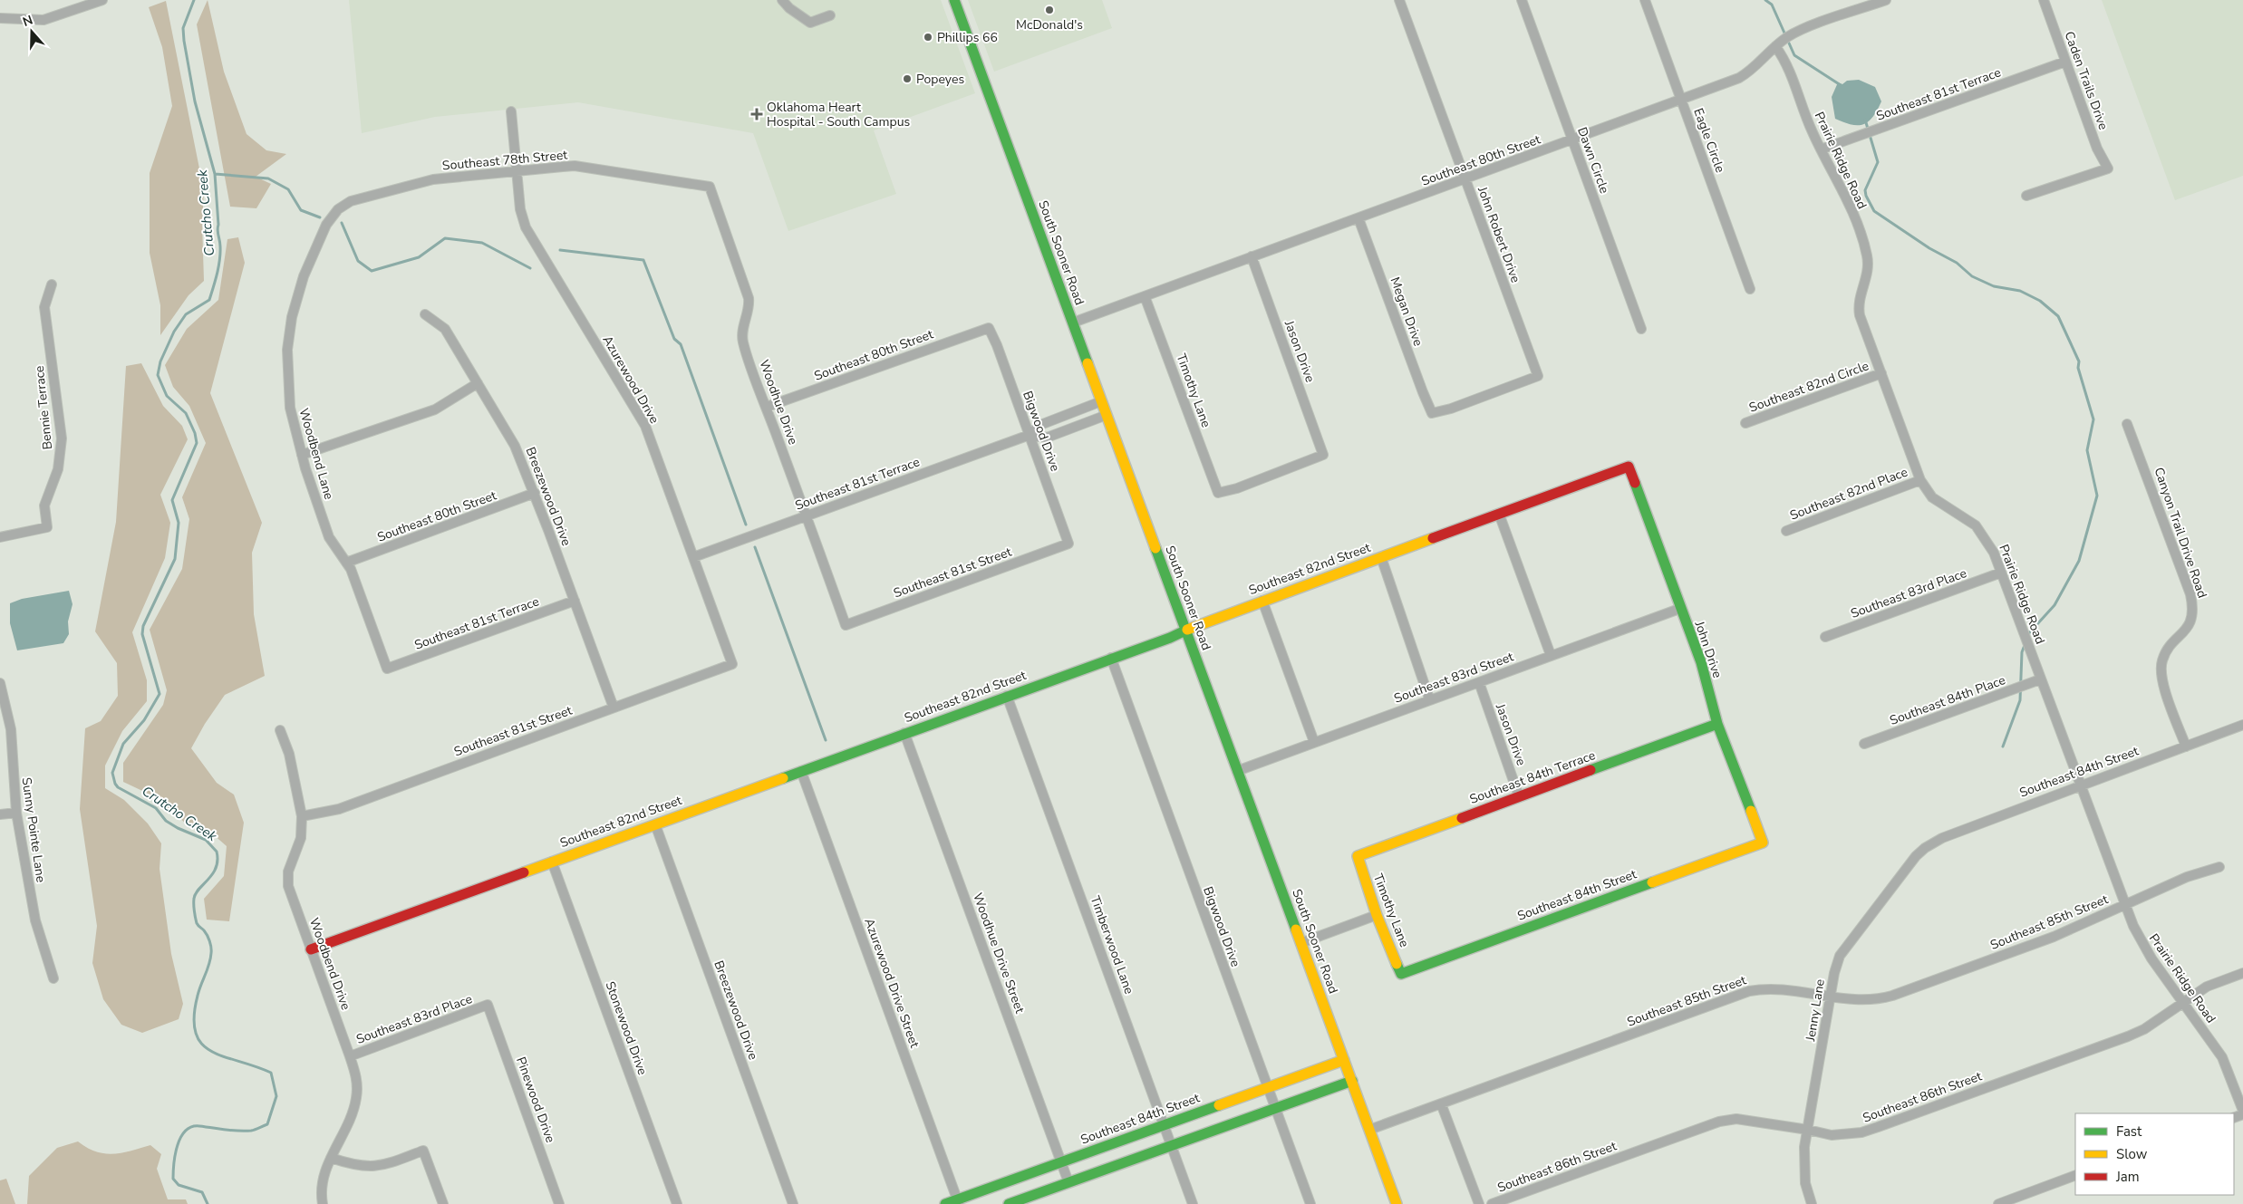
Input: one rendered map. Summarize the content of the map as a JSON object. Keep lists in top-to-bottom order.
{
  "streets": {
    "street": [
      "Caden Trails Drive",
      "Southeast 81st Terrace",
      "Eagle Circle",
      "Southeast 78th Street",
      "Southeast 80th Street",
      "Dawn Circle",
      "Prairie Ridge Road",
      "John Robert Drive",
      "South Sooner Road",
      "Megan Drive",
      "Jason Drive",
      "Azurewood Drive",
      "Southeast 82nd Circle",
      "Timothy Lane",
      "Woodhue Drive",
      "Bennie Terrace",
      "Bigwood Drive",
      "Woodbend Lane",
      "Southeast 82nd Place",
      "Breezewood Drive",
      "Canyon Trail Drive Road",
      "Southeast 82nd Street",
      "Southeast 81st Street",
      "Southeast 83rd Place",
      "John Drive",
      "Southeast 83rd Street",
      "Southeast 84th Place",
      "Southeast 84th Street",
      "Southeast 84th Terrace",
      "Sunny Pointe Lane",
      "Southeast 85th Street",
      "Timberwood Lane",
      "Woodhue Drive Street",
      "Woodbend Drive",
      "Azurewood Drive Street",
      "Jenny Lane",
      "Stonewood Drive",
      "Southeast 86th Street",
      "Pinewood Drive"
    ]
  },
  "crossings": [
    ["Caden Trails Drive", "Southeast 81st Terrace"],
    ["Southeast 81st Terrace", "Prairie Ridge Road"],
    ["Southeast 81st Terrace", "South Sooner Road"],
    ["Southeast 81st Terrace", "Azurewood Drive"],
    ["Southeast 81st Terrace", "Woodhue Drive"],
    ["Southeast 81st Terrace", "Bigwood Drive"],
    ["Southeast 81st Terrace", "Woodbend Lane"],
    ["Southeast 81st Terrace", "Breezewood Drive"],
    ["Eagle Circle", "Southeast 80th Street"],
    ["Southeast 78th Street", "Azurewood Drive"],
    ["Southeast 78th Street", "Woodhue Drive"],
    ["Southeast 78th Street", "Woodbend Lane"],
    ["Southeast 80th Street", "Dawn Circle"],
    ["Southeast 80th Street", "Prairie Ridge Road"],
    ["Southeast 80th Street", "John Robert Drive"],
    ["Southeast 80th Street", "South Sooner Road"],
    ["Southeast 80th Street", "Megan Drive"],
    ["Southeast 80th Street", "Jason Drive"],
    ["Southeast 80th Street", "Timothy Lane"],
    ["Southeast 80th Street", "Woodhue Drive"],
    ["Southeast 80th Street", "Bigwood Drive"],
    ["Southeast 80th Street", "Woodbend Lane"],
    ["Southeast 80th Street", "Breezewood Drive"],
    ["Prairie Ridge Road", "Southeast 82nd Circle"],
    ["Prairie Ridge Road", "Southeast 82nd Place"],
    ["Prairie Ridge Road", "Southeast 83rd Place"],
    ["Prairie Ridge Road", "Southeast 84th Place"],
    ["Prairie Ridge Road", "Southeast 84th Street"],
    ["Prairie Ridge Road", "Southeast 85th Street"],
    ["Prairie Ridge Road", "Southeast 86th Street"],
    ["John Robert Drive", "Megan Drive"],
    ["South Sooner Road", "Southeast 82nd Street"],
    ["South Sooner Road", "Southeast 83rd Street"],
    ["South Sooner Road", "Southeast 84th Street"],
    ["South Sooner Road", "Southeast 85th Street"],
    ["Jason Drive", "Timothy Lane"],
    ["Jason Drive", "Southeast 83rd Street"],
    ["Jason Drive", "Southeast 84th Terrace"],
    ["Azurewood Drive", "Southeast 81st Street"],
    ["Timothy Lane", "Southeast 84th Street"],
    ["Timothy Lane", "Southeast 84th Terrace"],
    ["Woodhue Drive", "Southeast 81st Street"],
    ["Bigwood Drive", "Southeast 82nd Street"],
    ["Bigwood Drive", "Southeast 81st Street"],
    ["Bigwood Drive", "Southeast 84th Street"],
    ["Breezewood Drive", "Southeast 82nd Street"],
    ["Breezewood Drive", "Southeast 81st Street"],
    ["Canyon Trail Drive Road", "Southeast 84th Street"],
    ["Southeast 82nd Street", "John Drive"],
    ["Southeast 82nd Street", "Timberwood Lane"],
    ["Southeast 82nd Street", "Woodhue Drive Street"],
    ["Southeast 82nd Street", "Woodbend Drive"],
    ["Southeast 82nd Street", "Azurewood Drive Street"],
    ["Southeast 82nd Street", "Stonewood Drive"],
    ["Southeast 81st Street", "Woodbend Drive"],
    ["Southeast 83rd Place", "Woodbend Drive"],
    ["Southeast 83rd Place", "Pinewood Drive"],
    ["John Drive", "Southeast 83rd Street"],
    ["John Drive", "Southeast 84th Street"],
    ["John Drive", "Southeast 84th Terrace"],
    ["Southeast 84th Street", "Timberwood Lane"],
    ["Southeast 84th Street", "Woodhue Drive Street"],
    ["Southeast 84th Street", "Azurewood Drive Street"],
    ["Southeast 84th Street", "Jenny Lane"],
    ["Southeast 85th Street", "Jenny Lane"],
    ["Jenny Lane", "Southeast 86th Street"]
  ],
  "water": ["Crutcho Creek"],
  "places": {
    "other": ["McDonald's", "Phillips 66", "Popeyes"],
    "health": ["Oklahoma Heart Hospital - South Campus"]
  },
  "legend": ["Fast", "Slow", "Jam"],
  "north": "top"
}
